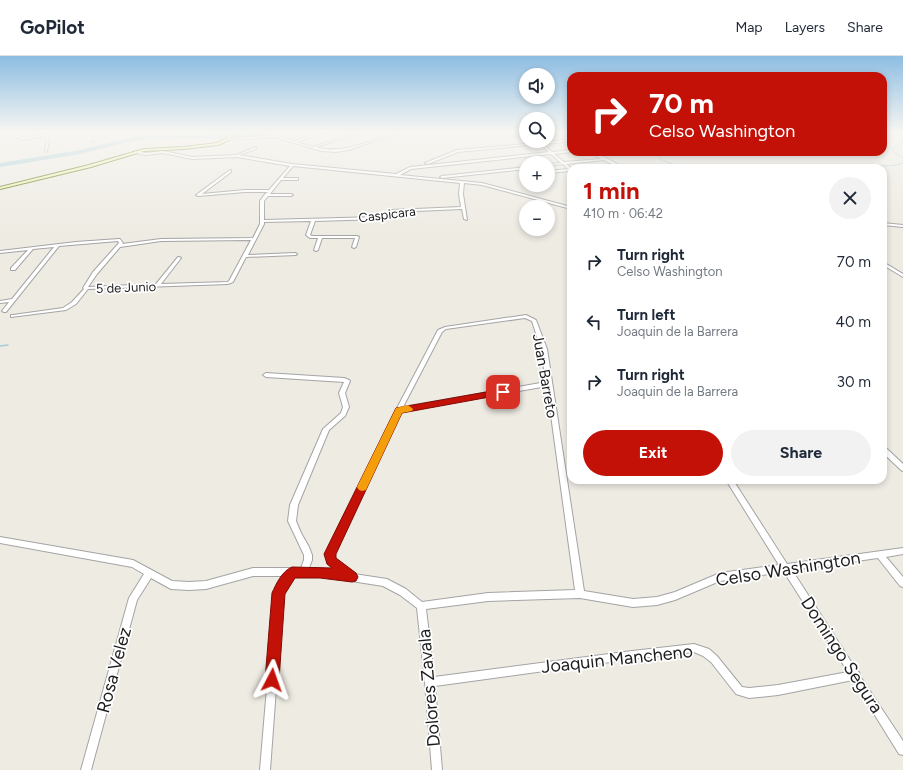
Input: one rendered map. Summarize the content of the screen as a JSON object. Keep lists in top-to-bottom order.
{
  "streets": {
    "street": [
      "Caspicara",
      "5 de Junio",
      "Juan Barreto",
      "Celso Washington",
      "Domingo Segura",
      "Joaquin Mancheno",
      "Rosa Velez",
      "Dolores Zavala"
    ]
  },
  "crossings": [
    ["Juan Barreto", "Celso Washington"],
    ["Celso Washington", "Domingo Segura"],
    ["Celso Washington", "Dolores Zavala"],
    ["Domingo Segura", "Joaquin Mancheno"],
    ["Joaquin Mancheno", "Dolores Zavala"]
  ],
  "page": {
    "header": "GoPilot",
    "nav": ["Map", "Layers", "Share"],
    "map_buttons": ["+", "−"],
    "turn": ["70 m", "Celso Washington"],
    "heading": ["1 min", "410 m · 06:42"],
    "list": [
      {
        "name": "Turn right",
        "note": "Celso Washington",
        "value": "70 m"
      },
      {
        "name": "Turn left",
        "note": "Joaquin de la Barrera",
        "value": "40 m"
      },
      {
        "name": "Turn right",
        "note": "Joaquin de la Barrera",
        "value": "30 m"
      }
    ],
    "buttons": ["Exit", "Share"]
  }
}
